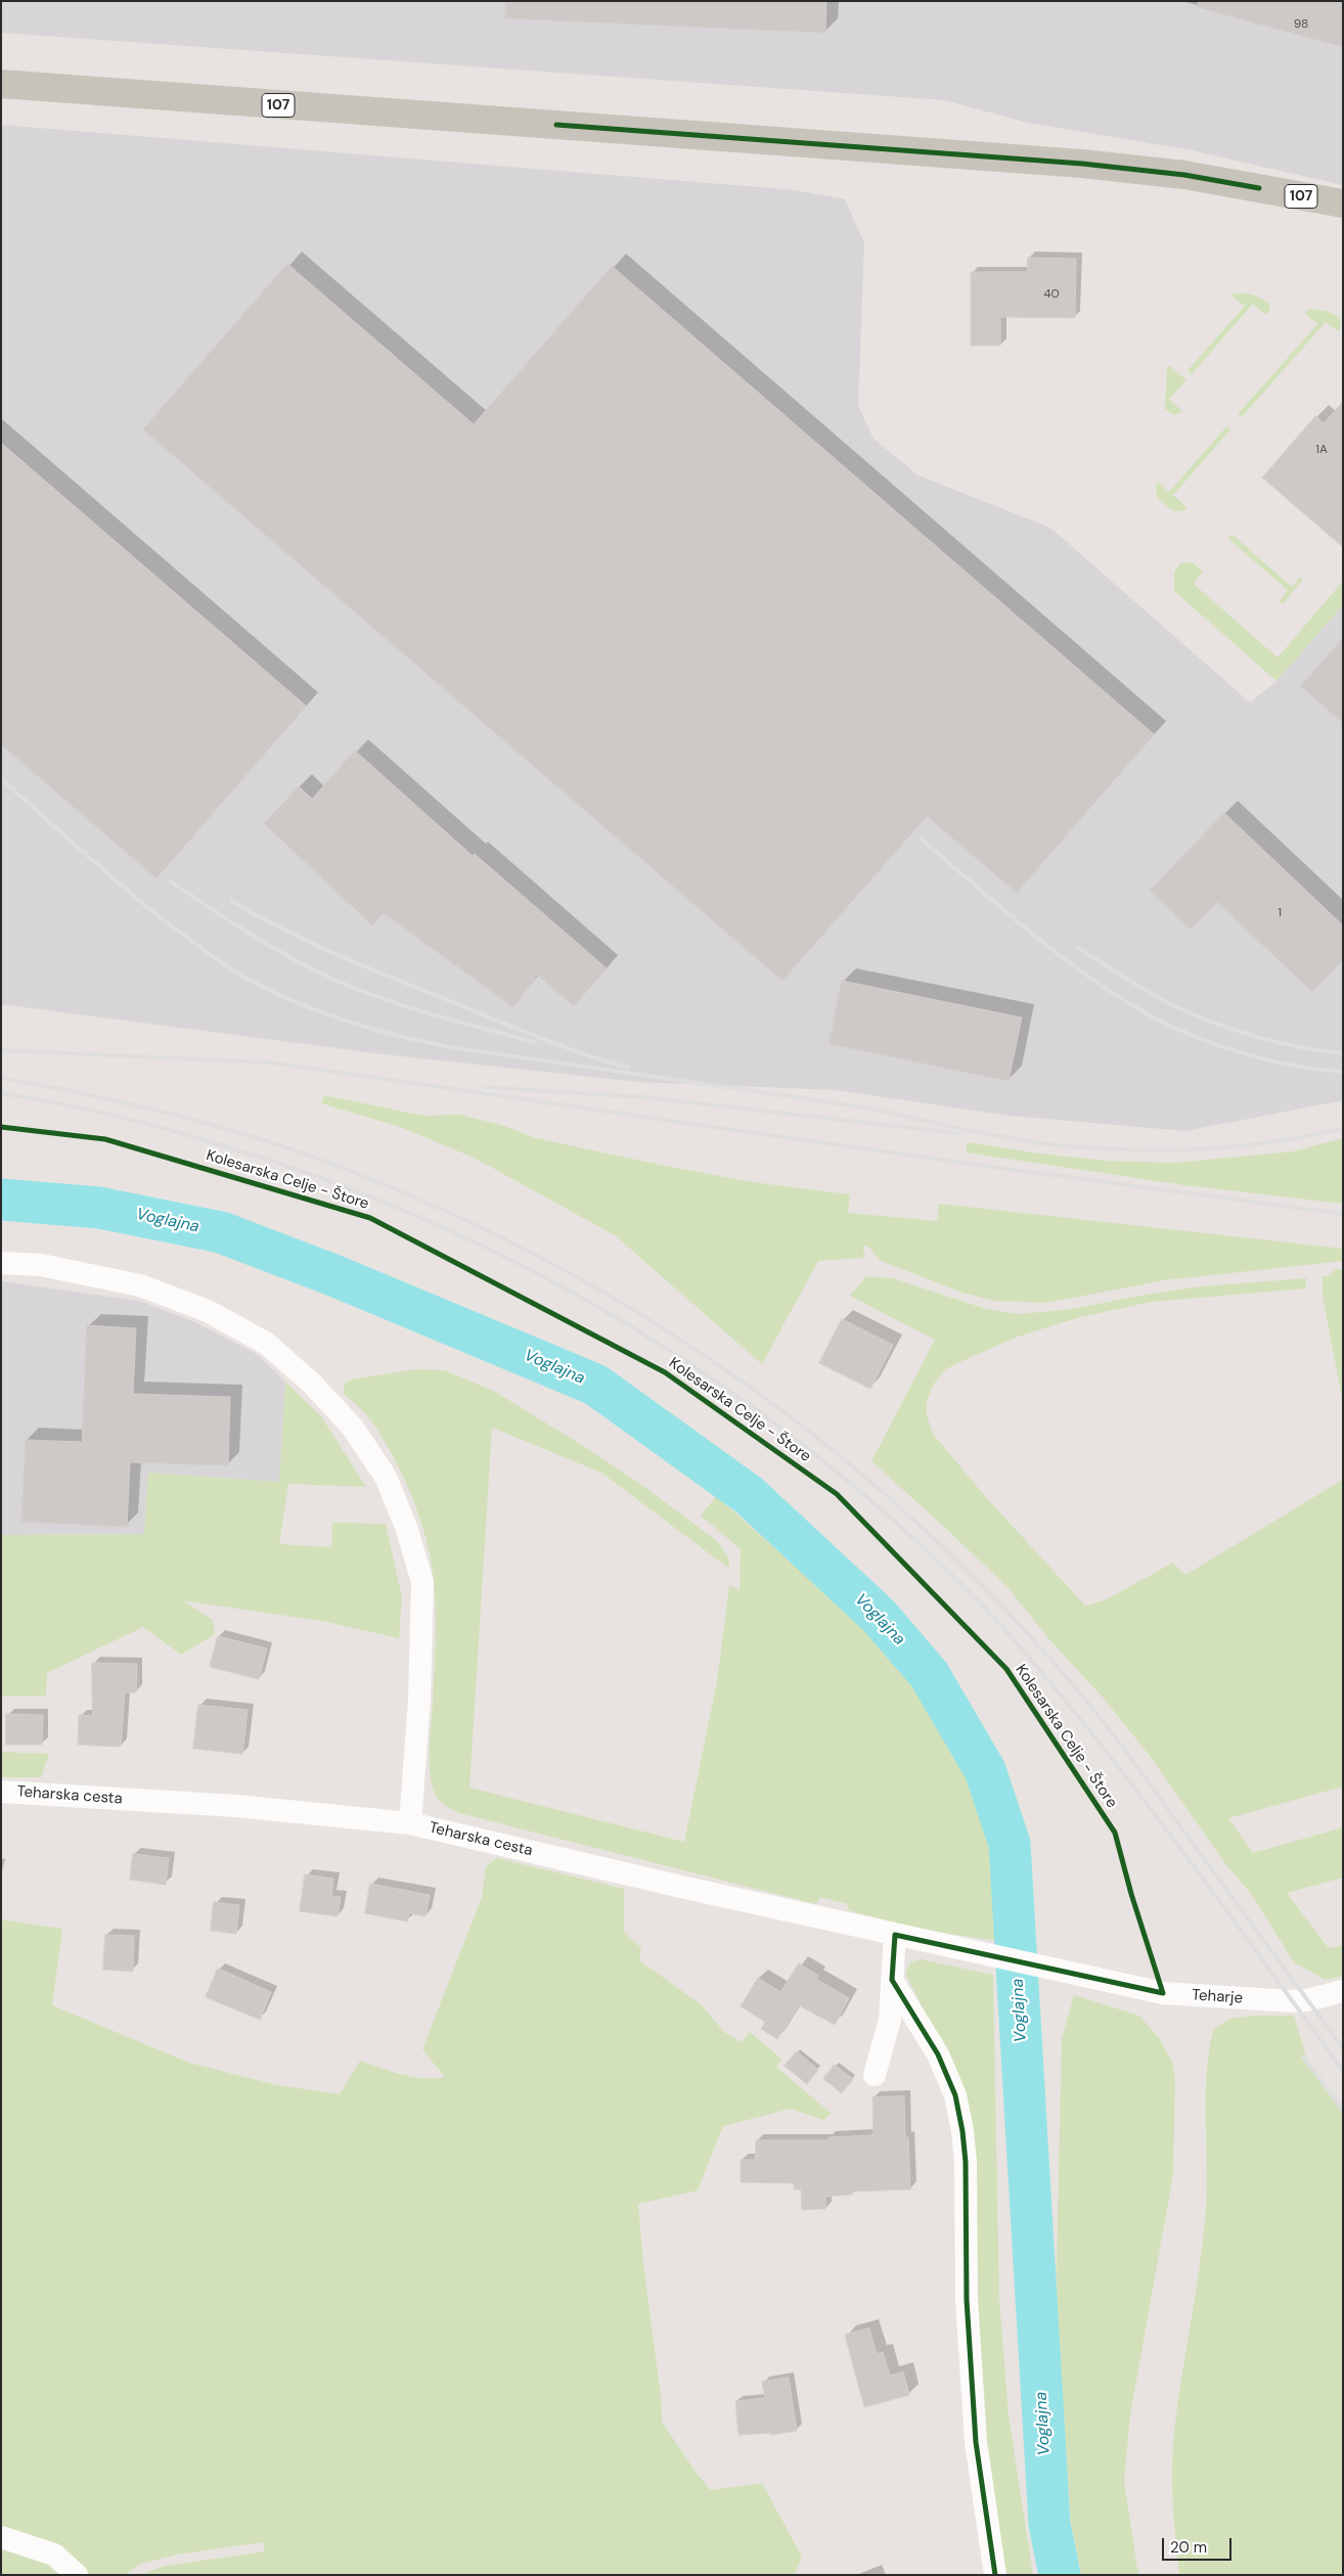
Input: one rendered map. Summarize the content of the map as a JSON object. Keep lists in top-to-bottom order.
{
  "streets": {
    "main road": ["107"],
    "street": ["Teharska cesta", "Teharje"],
    "cycle path": ["Kolesarska Celje - Štore"]
  },
  "crossings": [
    ["Teharska cesta", "Teharje"]
  ],
  "water": ["Voglajna"],
  "house_numbers": [
    "98",
    "40",
    "1A",
    "1"
  ],
  "scale_bar": "20 m"
}
